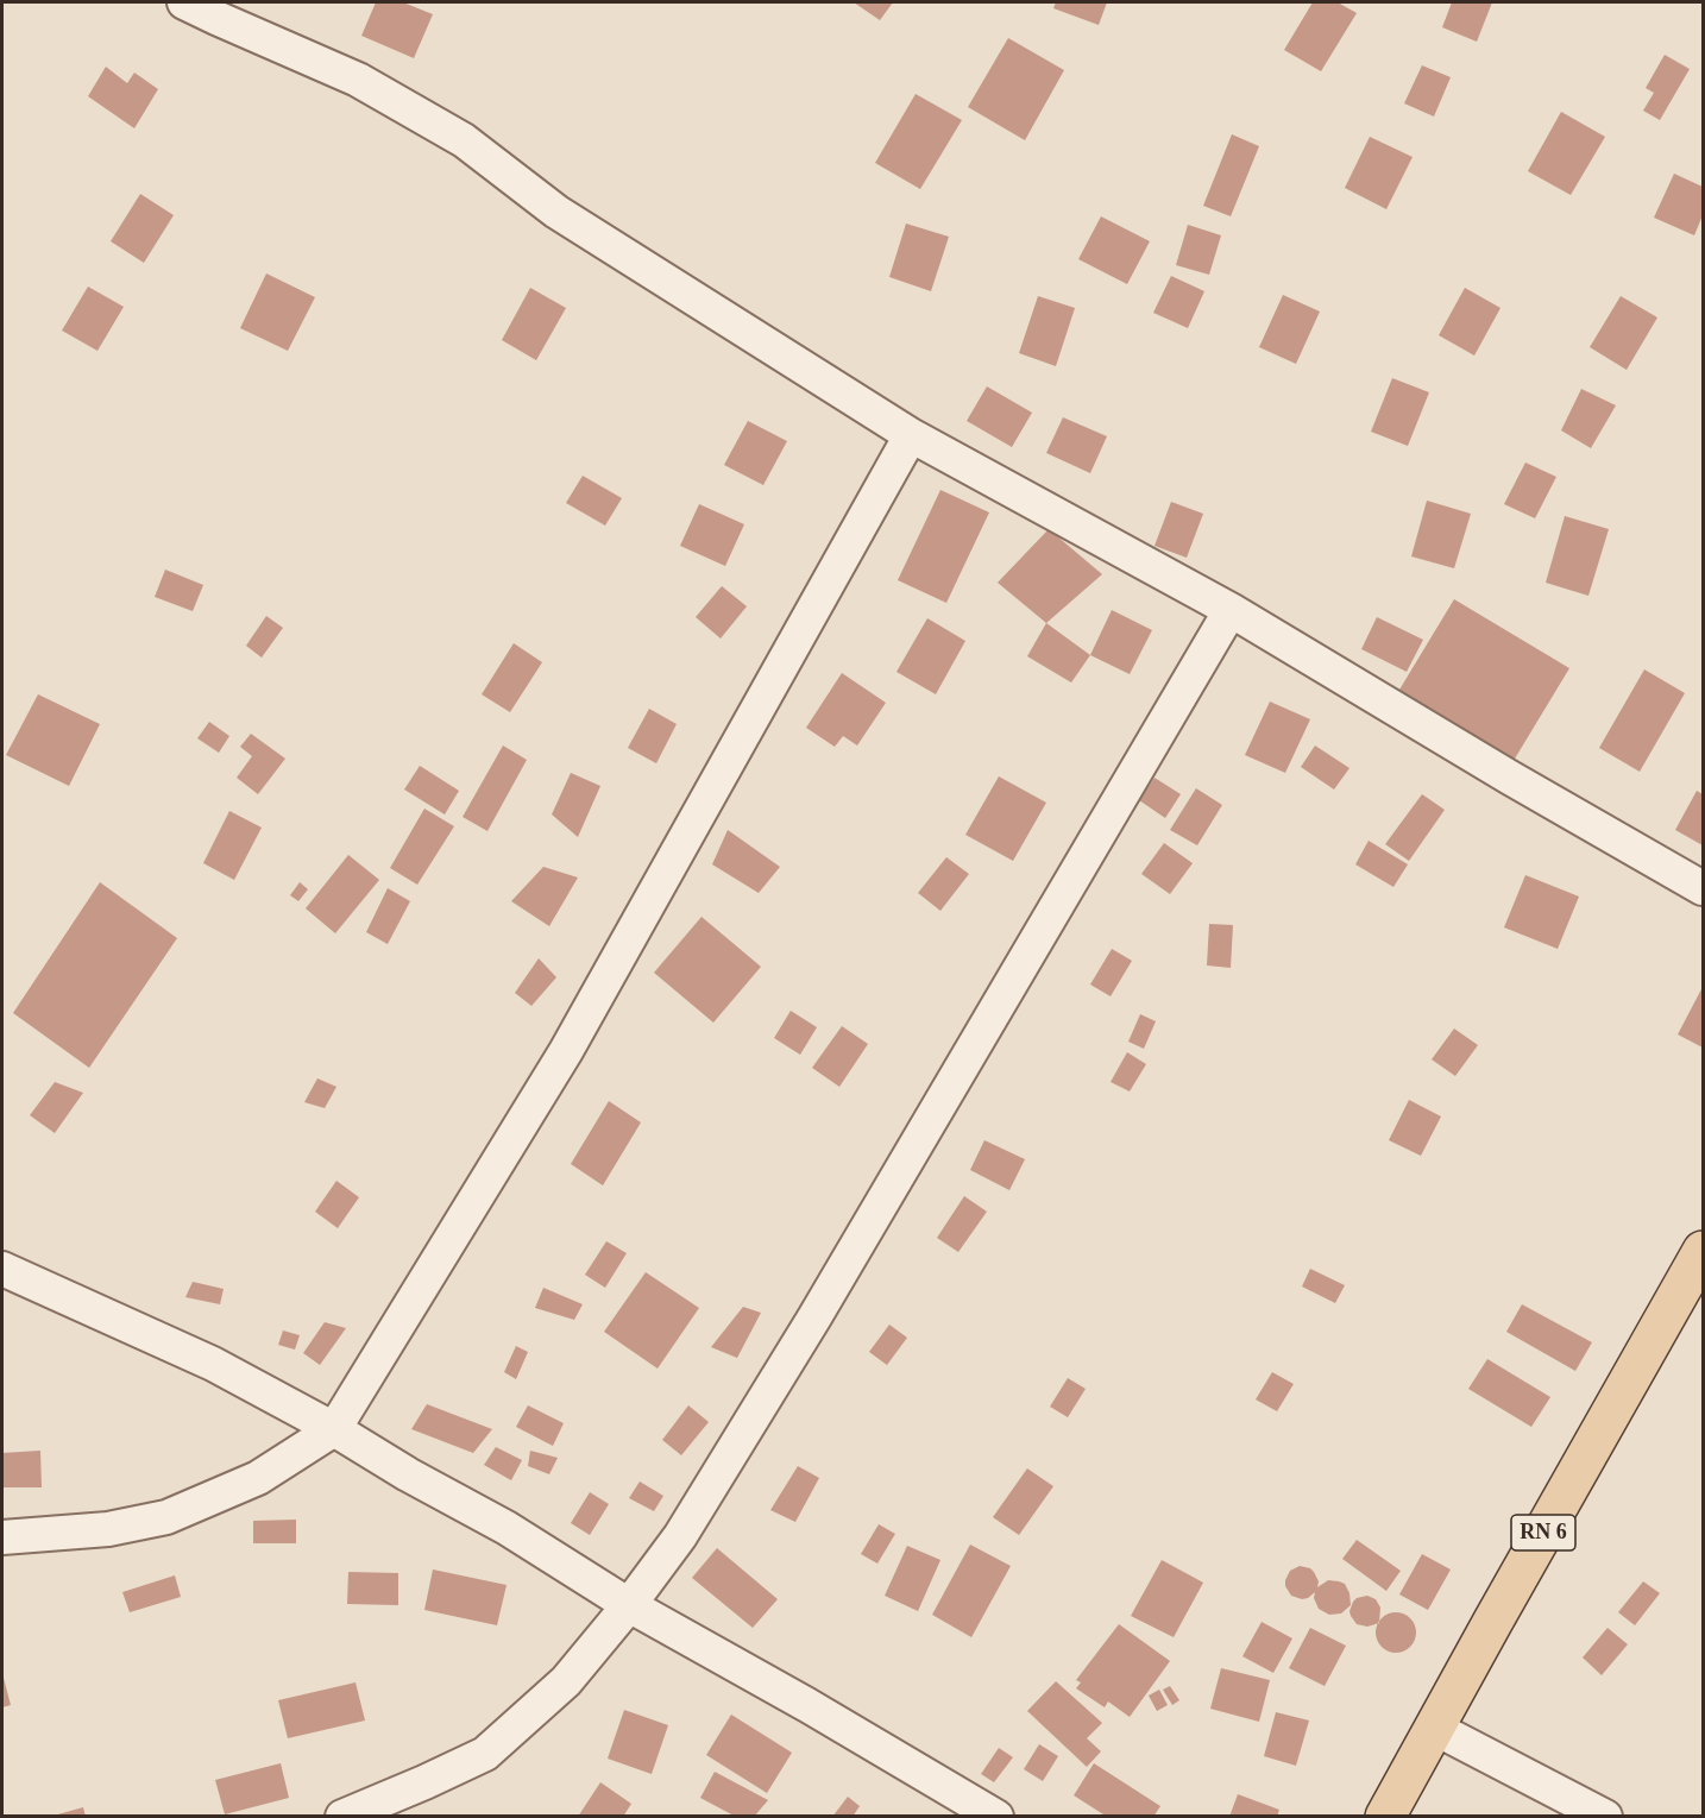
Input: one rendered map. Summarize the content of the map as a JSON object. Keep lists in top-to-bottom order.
{
  "streets": {
    "main road": ["RN 6"]
  }
}
